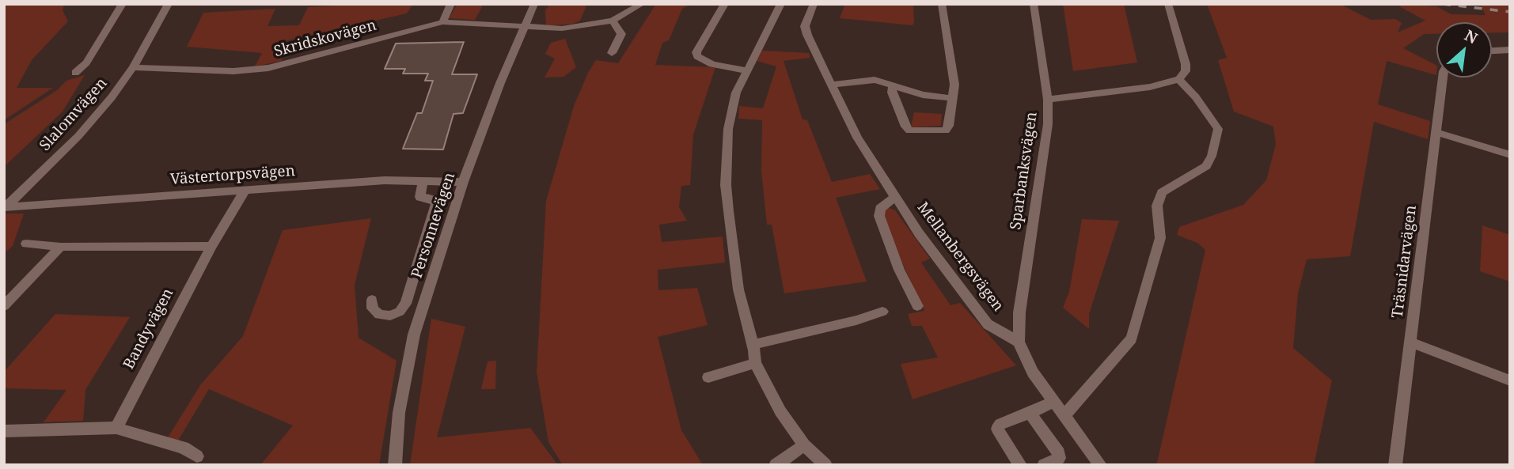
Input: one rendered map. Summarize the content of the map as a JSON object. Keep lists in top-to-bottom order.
{
  "streets": {
    "street": [
      "Skridskovägen",
      "Slalomvägen",
      "Sparbanksvägen",
      "Västertorpsvägen",
      "Personnevägen",
      "Mellanbergsvägen",
      "Träsnidarvägen",
      "Bandyvägen"
    ]
  },
  "crossings": [
    ["Skridskovägen", "Slalomvägen"],
    ["Skridskovägen", "Personnevägen"],
    ["Slalomvägen", "Västertorpsvägen"],
    ["Sparbanksvägen", "Mellanbergsvägen"],
    ["Västertorpsvägen", "Personnevägen"],
    ["Västertorpsvägen", "Bandyvägen"]
  ],
  "north": "top right"
}
